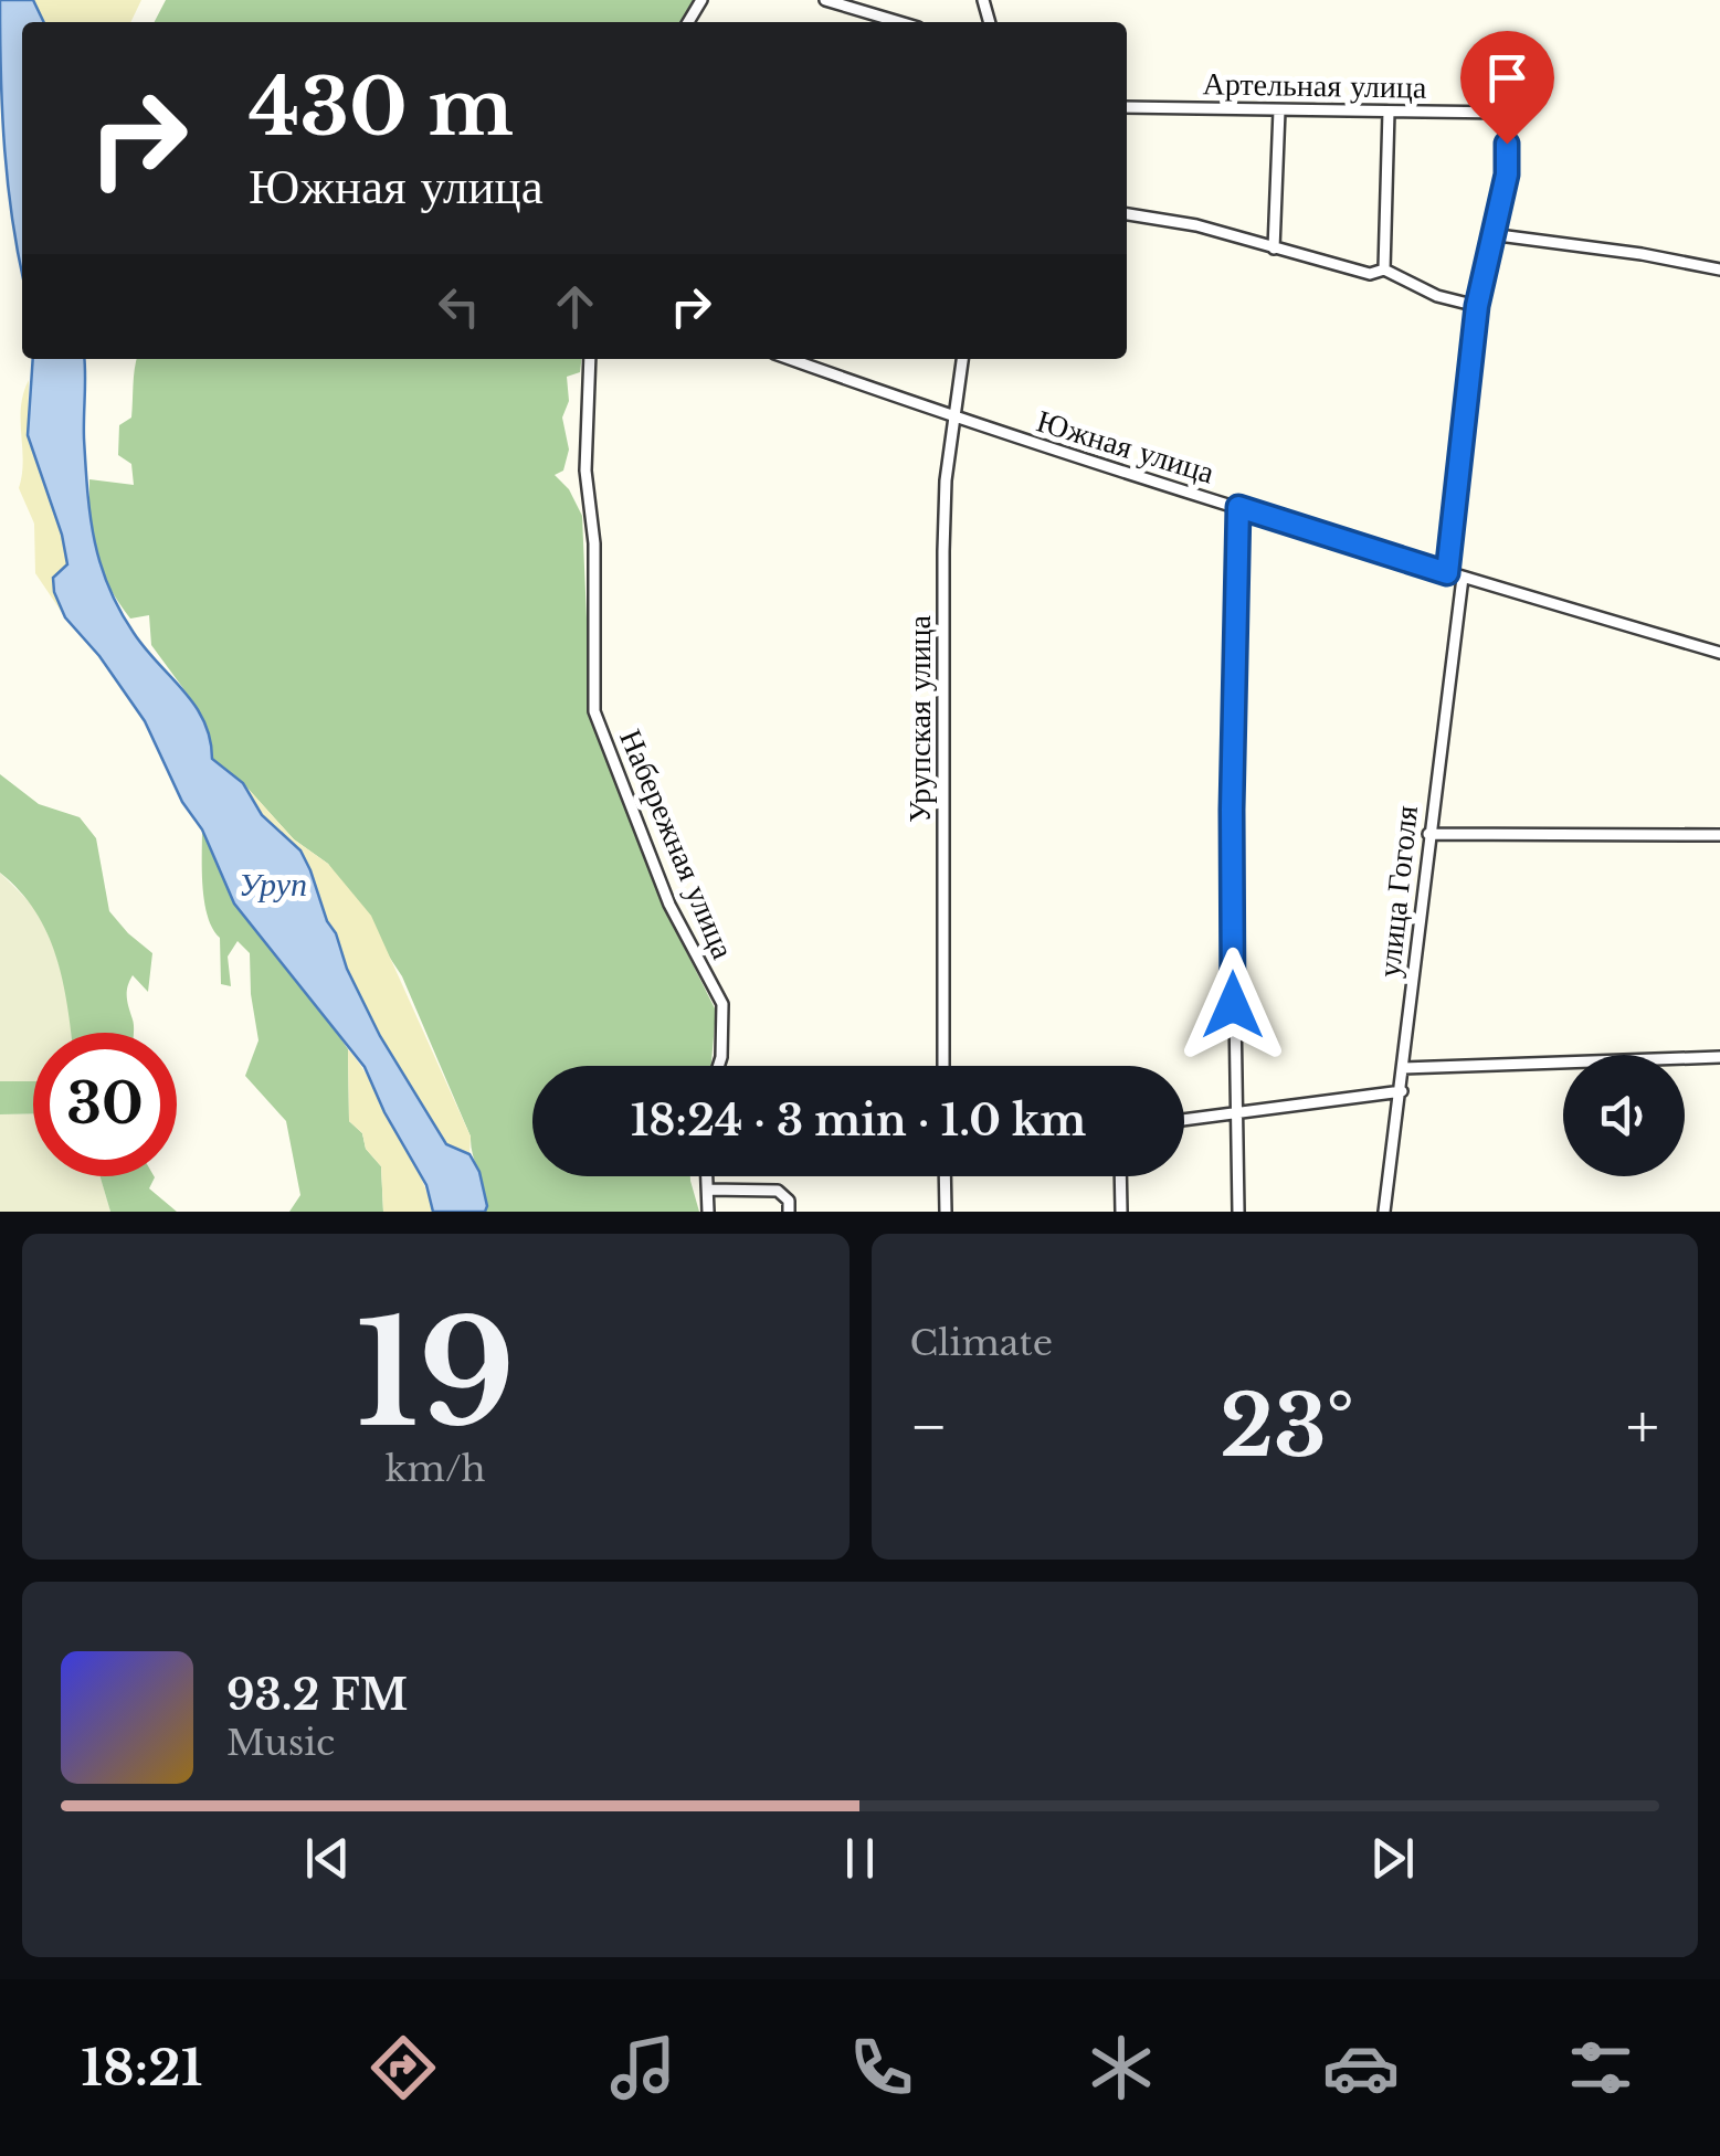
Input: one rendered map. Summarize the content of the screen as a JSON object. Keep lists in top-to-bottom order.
{
  "streets": {
    "street": [
      "Артельная улица",
      "Южная улица",
      "Урупская улица",
      "Набережная улица",
      "улица Гоголя"
    ]
  },
  "crossings": [
    ["Южная улица", "Урупская улица"],
    ["Южная улица", "улица Гоголя"]
  ],
  "water": ["Уруп"],
  "page": {
    "turn": ["430 m", "Южная улица"],
    "limit": "30",
    "trip": "18:24 · 3 min · 1.0 km",
    "tile": [
      ["19", "km/h"],
      "Climate"
    ],
    "heat": ["−", "23°", "+"],
    "song": ["93.2 FM", "Music"],
    "tabs": "18:21"
  }
}
